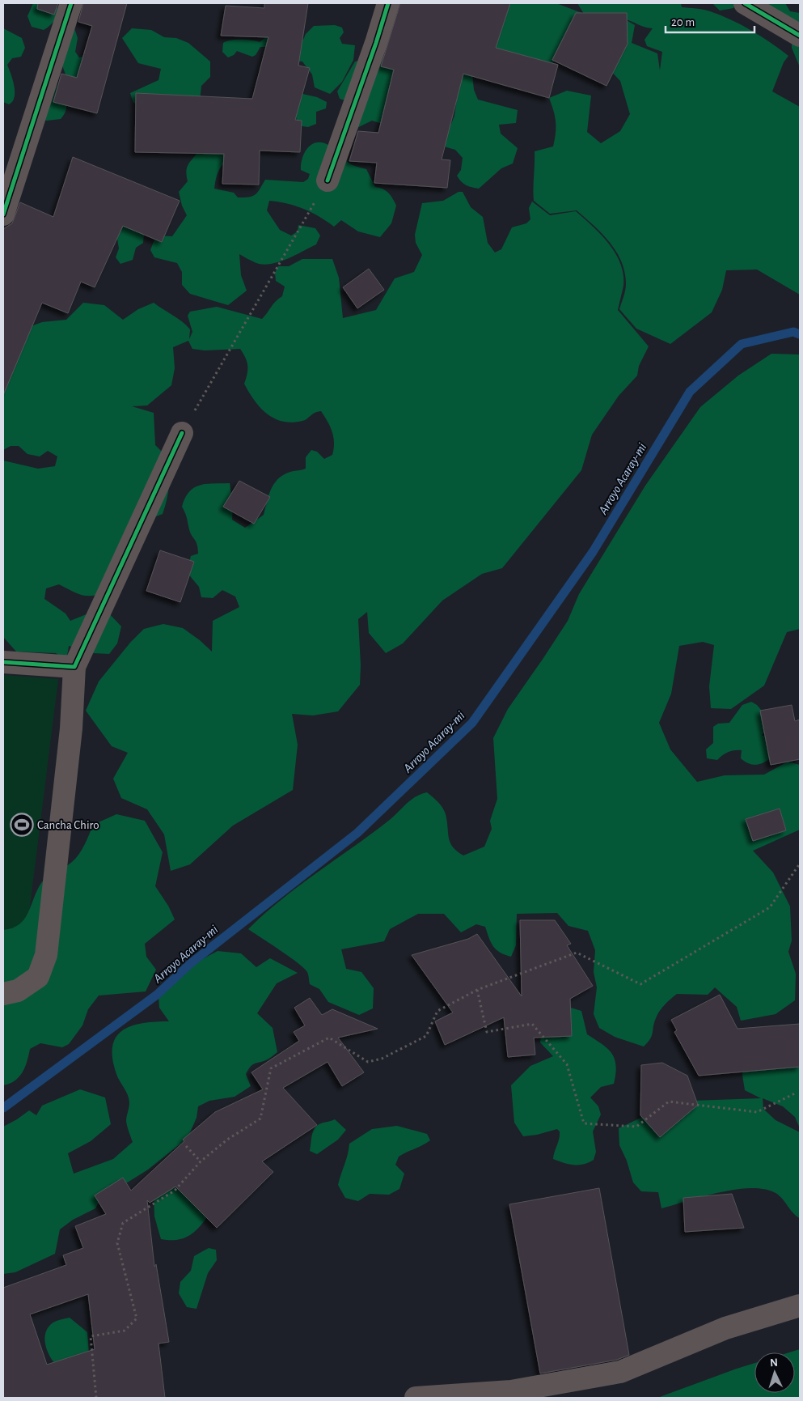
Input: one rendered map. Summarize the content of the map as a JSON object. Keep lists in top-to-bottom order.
{
  "water": ["Arroyo Acaray-mi"],
  "places": {
    "sports": ["Cancha Chiro"]
  },
  "scale_bar": "20 m",
  "north": "top"
}
